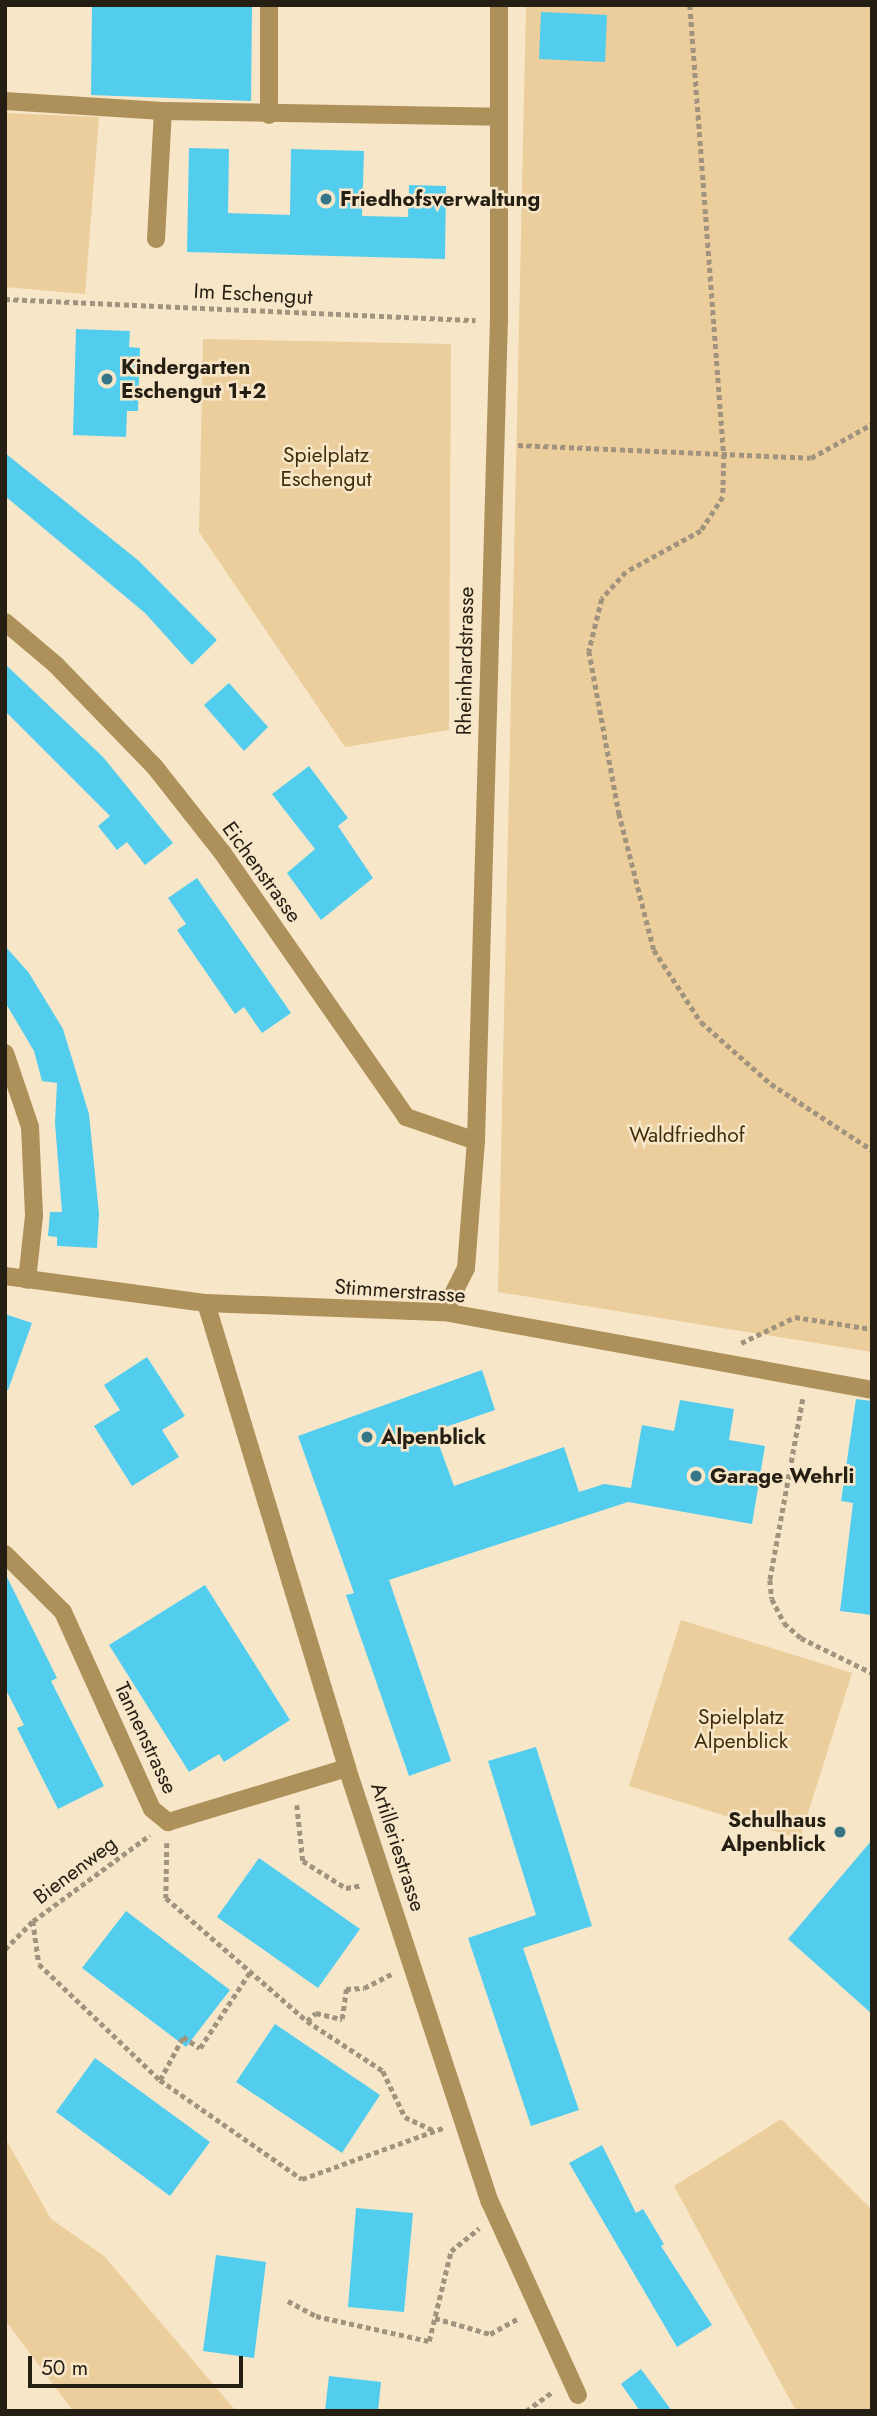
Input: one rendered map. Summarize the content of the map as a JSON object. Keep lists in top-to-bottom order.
{
  "streets": {
    "street": [
      "Rheinhardstrasse",
      "Eichenstrasse",
      "Stimmerstrasse",
      "Tannenstrasse",
      "Artilleriestrasse"
    ],
    "path": ["Im Eschengut", "Bienenweg"]
  },
  "crossings": [
    ["Im Eschengut", "Rheinhardstrasse"],
    ["Rheinhardstrasse", "Eichenstrasse"],
    ["Rheinhardstrasse", "Stimmerstrasse"],
    ["Stimmerstrasse", "Artilleriestrasse"],
    ["Tannenstrasse", "Artilleriestrasse"],
    ["Tannenstrasse", "Bienenweg"]
  ],
  "parks": ["Spielplatz Eschengut", "Waldfriedhof", "Spielplatz Alpenblick"],
  "places": [
    "Friedhofsverwaltung",
    "Kindergarten Eschengut 1+2",
    "Alpenblick",
    "Garage Wehrli",
    "Schulhaus Alpenblick"
  ],
  "scale_bar": "50 m"
}
